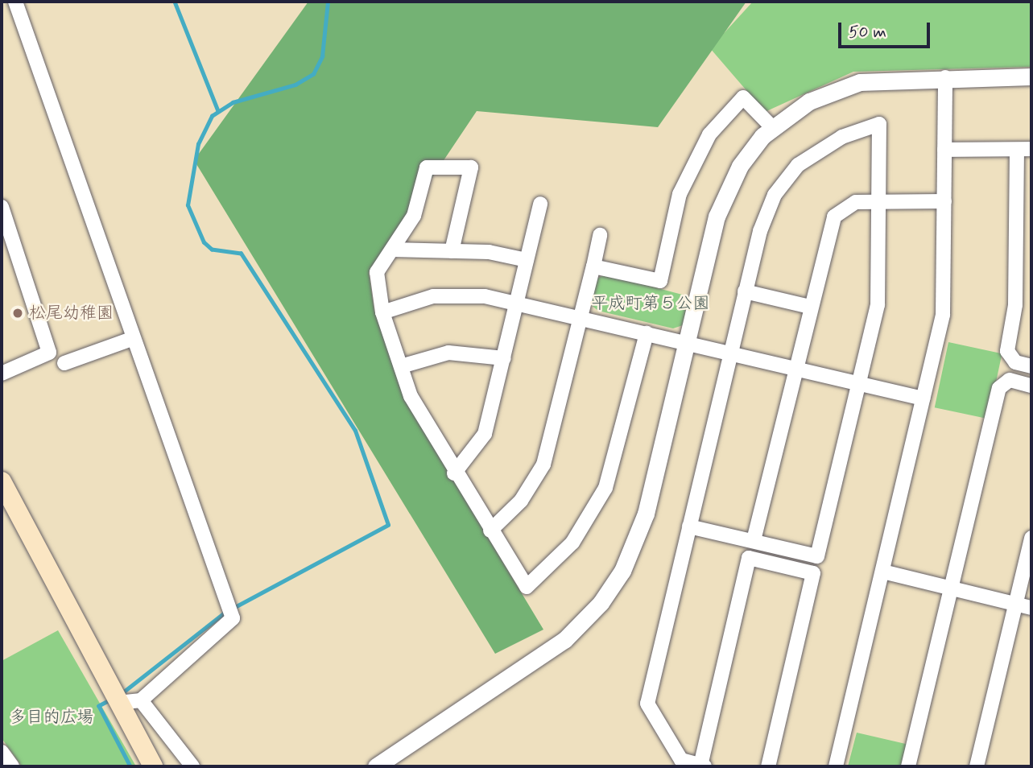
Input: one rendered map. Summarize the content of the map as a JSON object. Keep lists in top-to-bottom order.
{
  "parks": ["平成町第５公園", "多目的広場"],
  "places": ["松尾幼稚園"],
  "scale_bar": "50 m"
}
